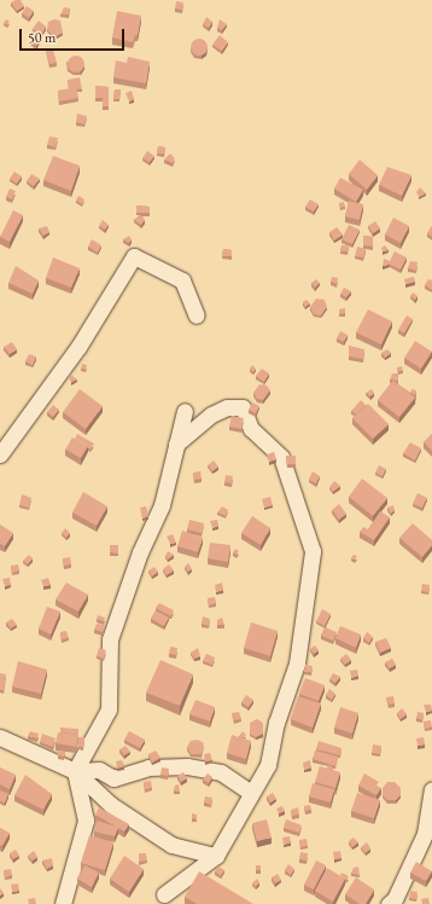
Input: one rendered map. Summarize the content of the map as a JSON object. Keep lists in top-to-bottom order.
{
  "scale_bar": "50 m"
}
